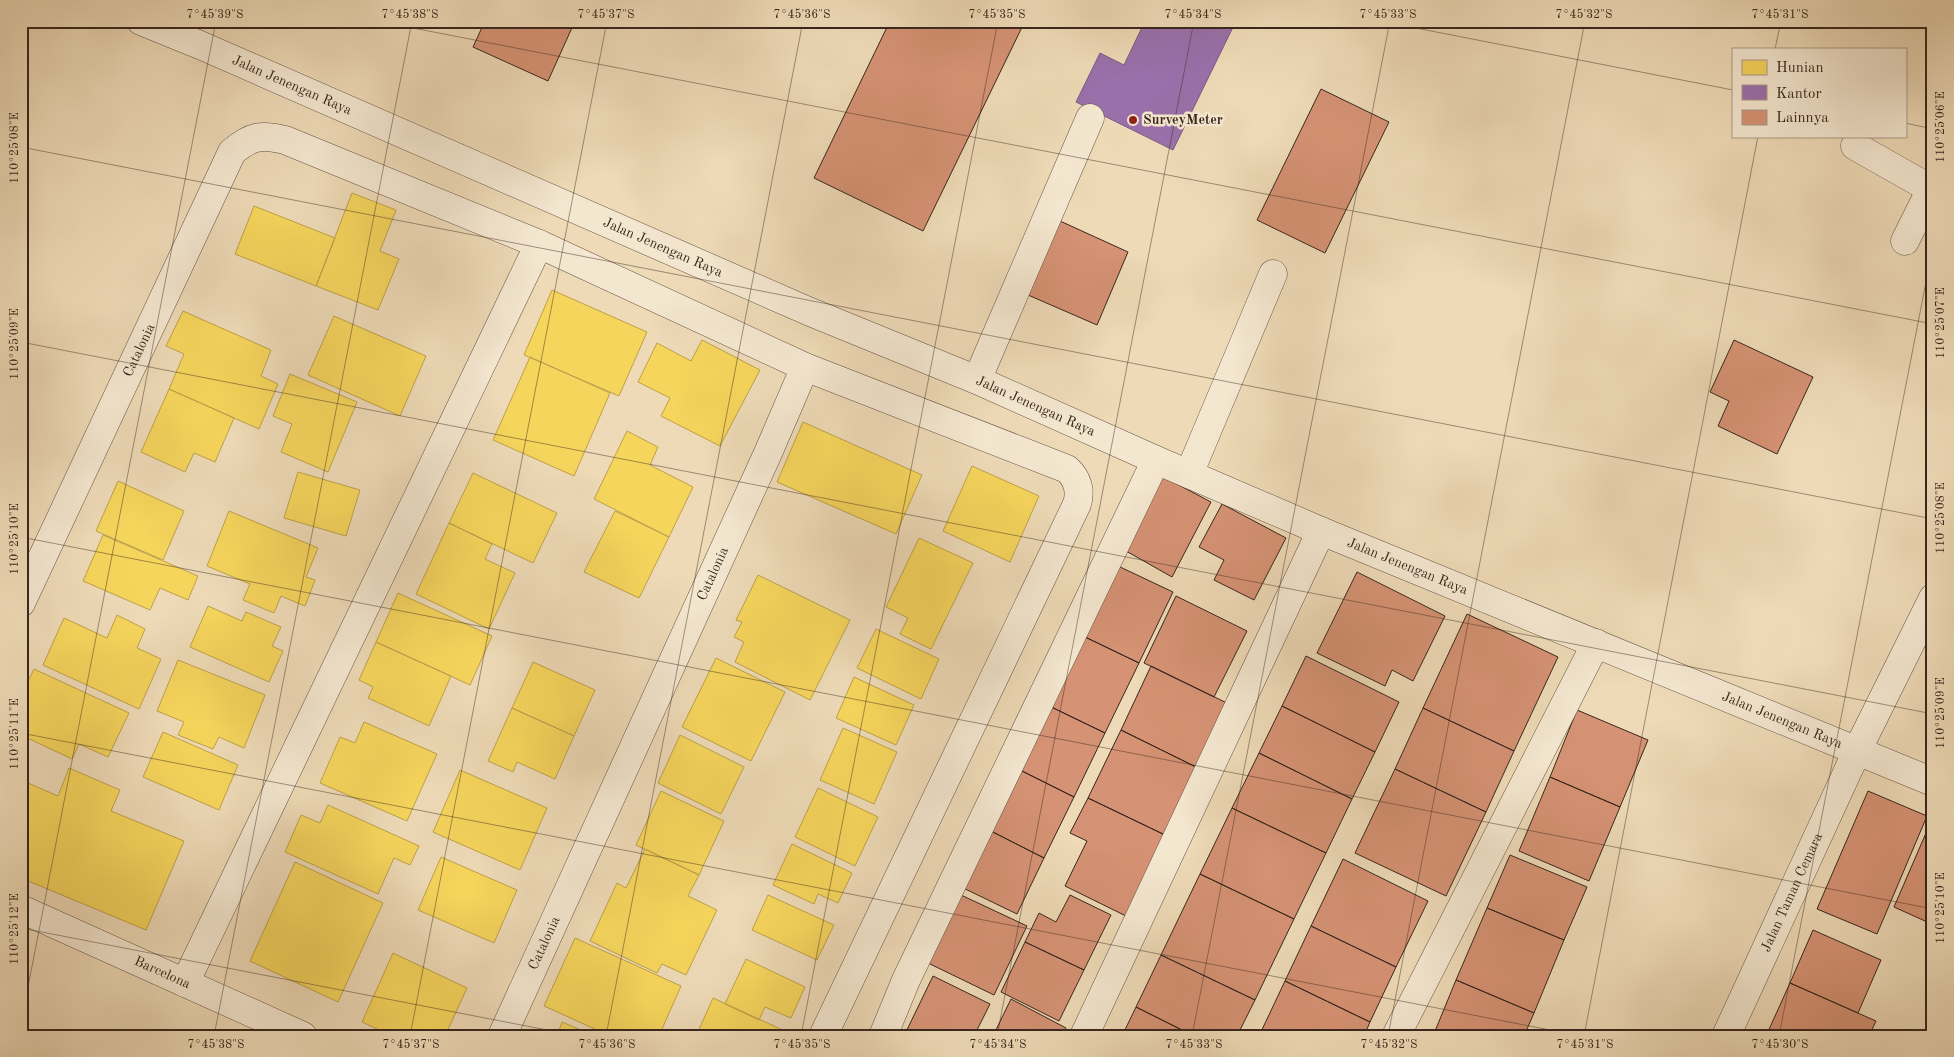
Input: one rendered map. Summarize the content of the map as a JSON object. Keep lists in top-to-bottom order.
{
  "streets": {
    "street": [
      "Jalan Jenengan Raya",
      "Catalonia",
      "Jalan Taman Cemara",
      "Barcelona"
    ]
  },
  "crossings": [
    ["Jalan Jenengan Raya", "Jalan Taman Cemara"]
  ],
  "places": ["SurveyMeter"],
  "legend": ["Hunian", "Kantor", "Lainnya"],
  "coordinates": [
    "7°45'39\"S",
    "7°45'38\"S",
    "7°45'37\"S",
    "7°45'36\"S",
    "7°45'35\"S",
    "7°45'34\"S",
    "7°45'33\"S",
    "7°45'32\"S",
    "7°45'31\"S",
    "110°25'06\"E",
    "110°25'08\"E",
    "110°25'07\"E",
    "110°25'09\"E",
    "110°25'10\"E",
    "110°25'11\"E",
    "110°25'12\"E",
    "7°45'30\"S"
  ]
}
